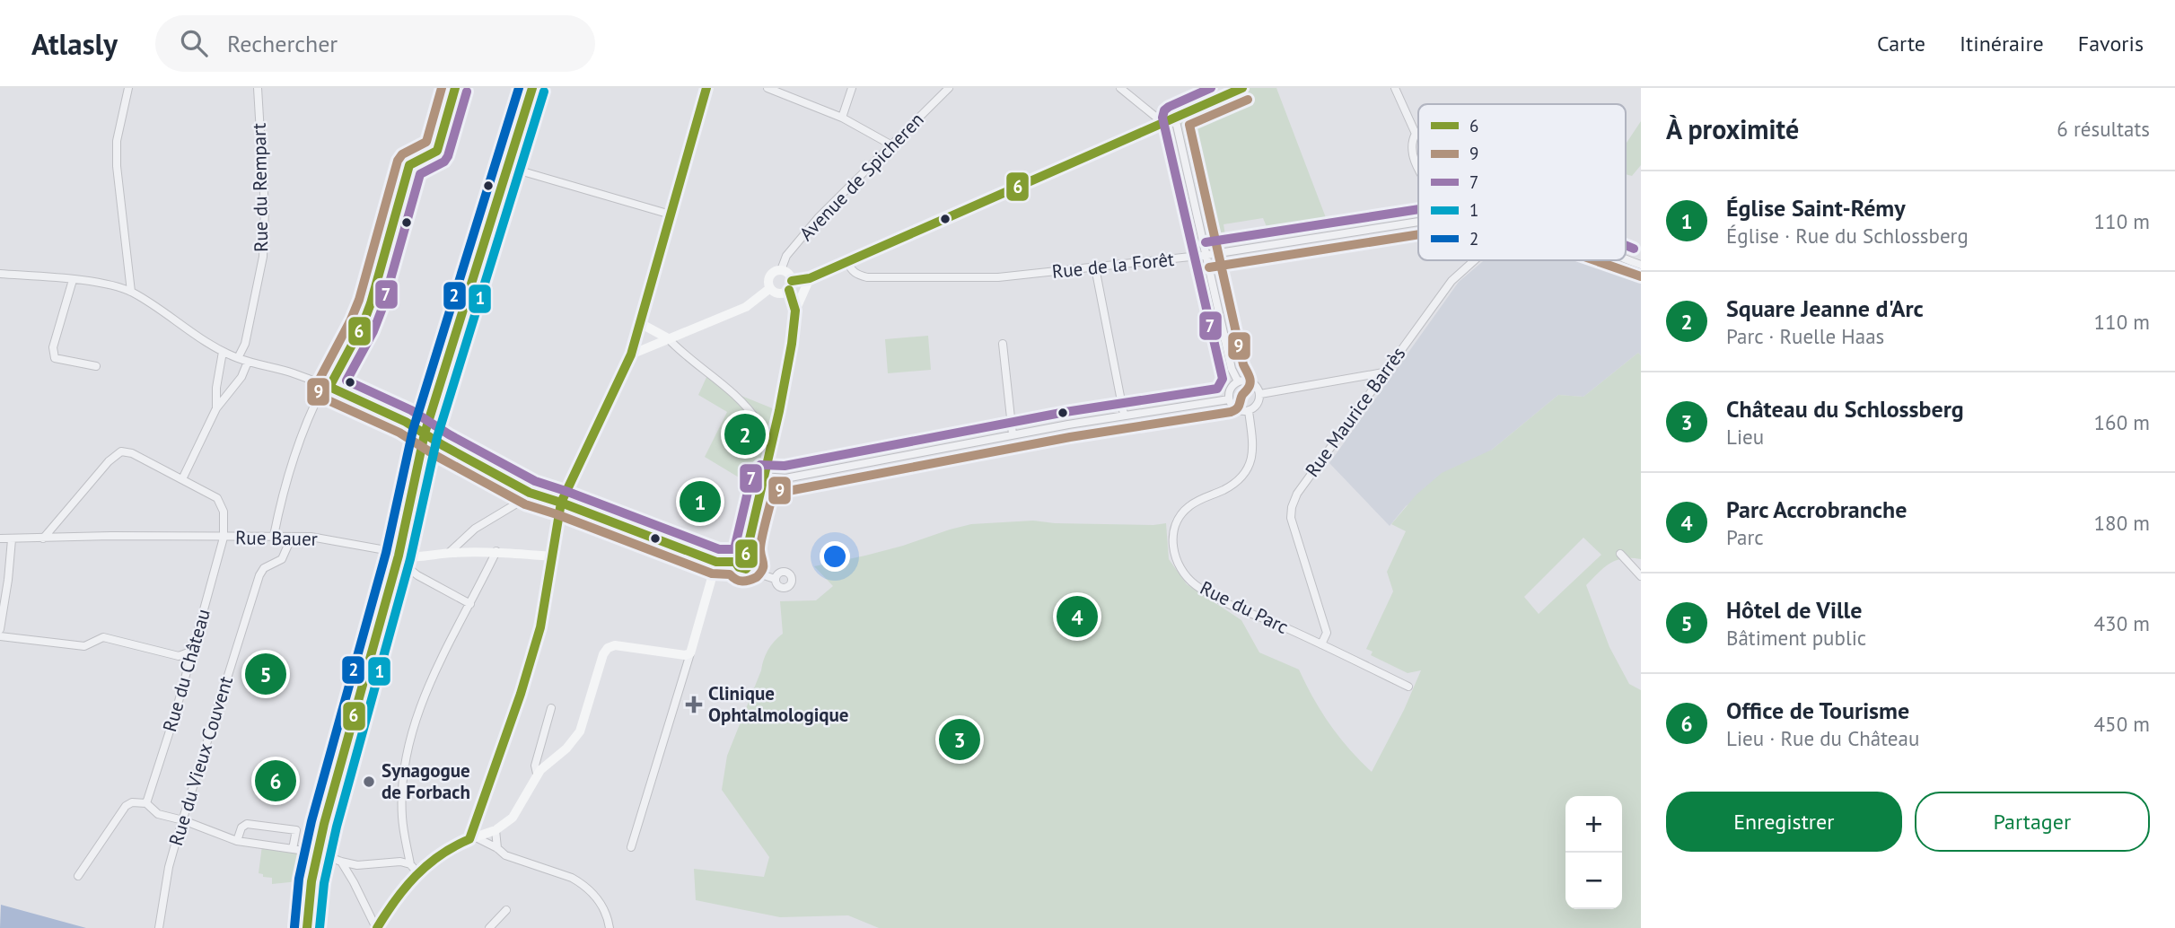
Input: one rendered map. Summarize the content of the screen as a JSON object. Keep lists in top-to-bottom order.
{
  "streets": {
    "main road": ["Rue Bauer"],
    "street": [
      "Avenue de Spicheren",
      "Rue du Rempart",
      "Rue de la Forêt",
      "Rue Maurice Barrès",
      "Rue du Parc",
      "Rue du Château",
      "Rue du Vieux Couvent"
    ]
  },
  "crossings": [
    ["Rue Maurice Barrès", "Rue du Parc"],
    ["Rue Bauer", "Rue du Château"],
    ["Rue Bauer", "Rue du Vieux Couvent"]
  ],
  "places": {
    "health": ["Clinique Ophtalmologique"],
    "other": ["Synagogue de Forbach"]
  },
  "lines": [
    "transit line 6",
    "transit line 9",
    "transit line 7",
    "transit line 2",
    "transit line 1"
  ],
  "legend": [
    "6",
    "9",
    "7",
    "1",
    "2"
  ],
  "page": {
    "header": "Atlasly",
    "search": "Rechercher",
    "nav": ["Carte", "Itinéraire", "Favoris"],
    "heading": ["À proximité", "6 résultats"],
    "list": [
      {
        "mark": "1",
        "name": "Église Saint-Rémy",
        "note": "Église · Rue du Schlossberg",
        "value": "110 m"
      },
      {
        "mark": "2",
        "name": "Square Jeanne d'Arc",
        "note": "Parc · Ruelle Haas",
        "value": "110 m"
      },
      {
        "mark": "3",
        "name": "Château du Schlossberg",
        "note": "Lieu",
        "value": "160 m"
      },
      {
        "mark": "4",
        "name": "Parc Accrobranche",
        "note": "Parc",
        "value": "180 m"
      },
      {
        "mark": "5",
        "name": "Hôtel de Ville",
        "note": "Bâtiment public",
        "value": "430 m"
      },
      {
        "mark": "6",
        "name": "Office de Tourisme",
        "note": "Lieu · Rue du Château",
        "value": "450 m"
      }
    ],
    "pins": [
      "2",
      "1",
      "4",
      "5",
      "3",
      "6"
    ],
    "buttons": ["Enregistrer", "Partager"],
    "map_buttons": ["+", "−"]
  }
}
